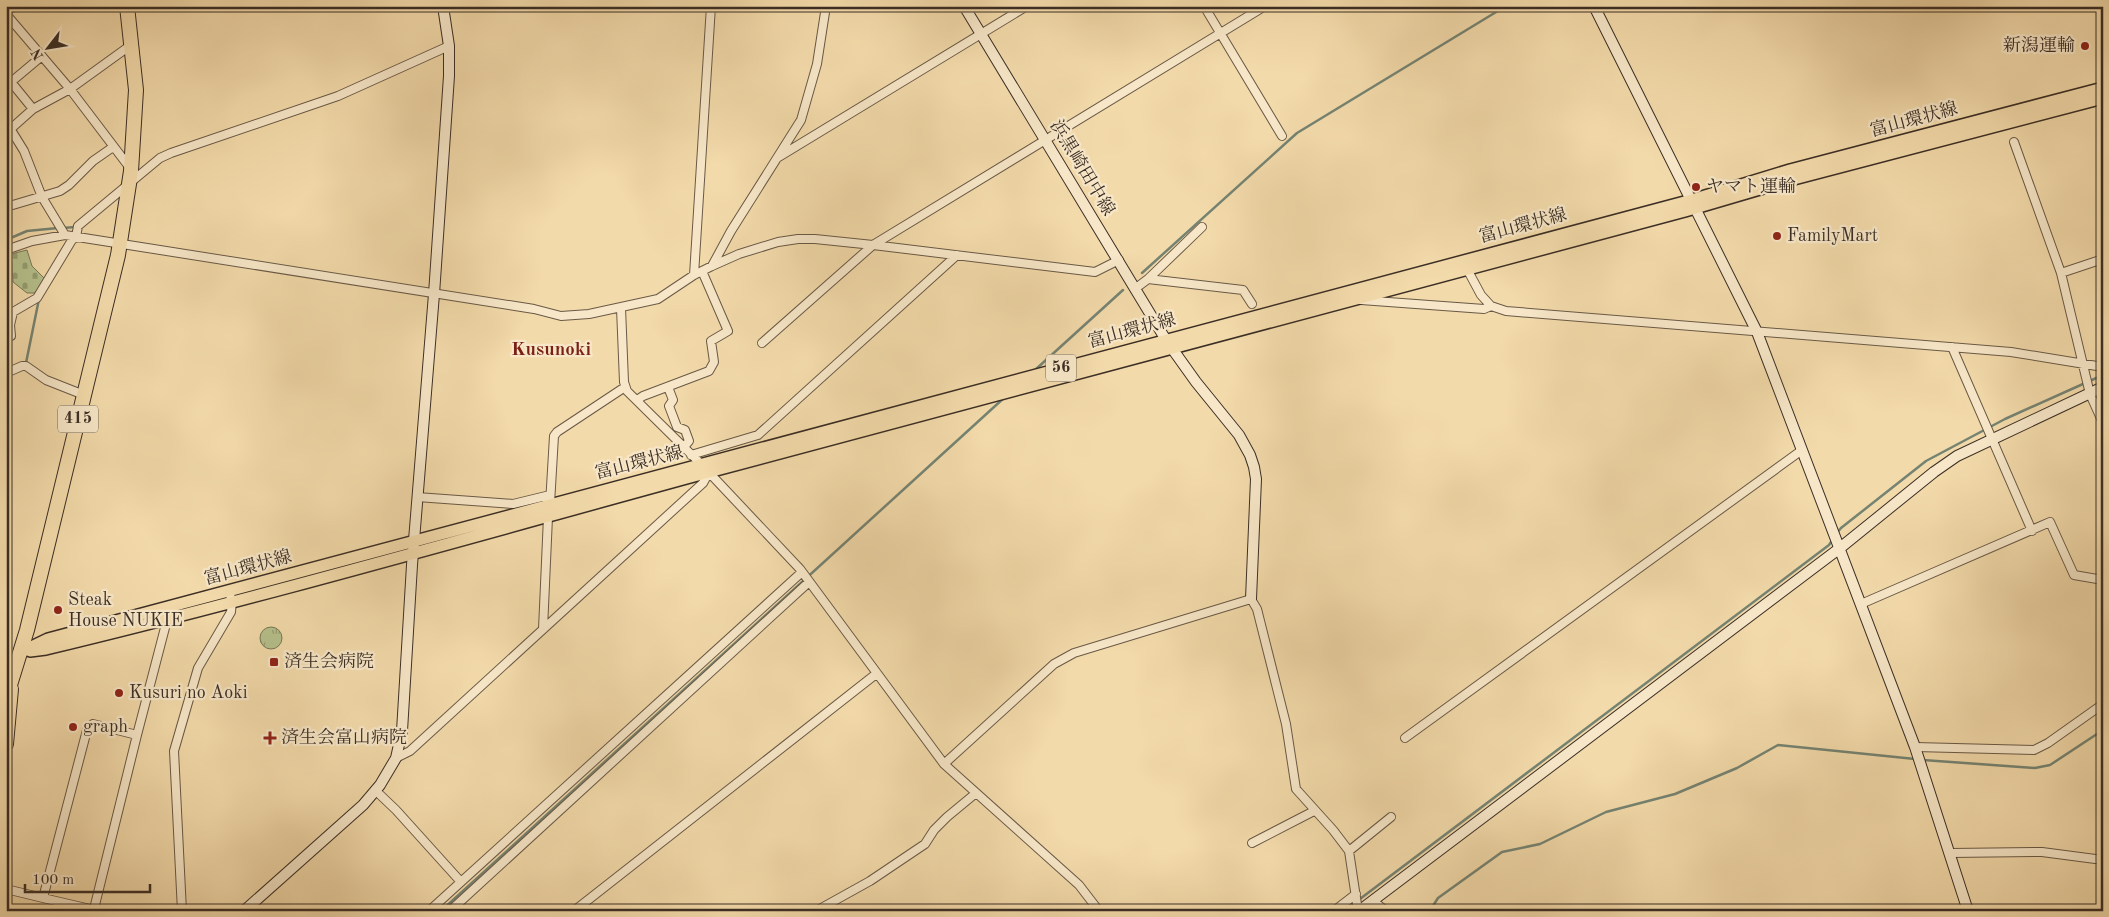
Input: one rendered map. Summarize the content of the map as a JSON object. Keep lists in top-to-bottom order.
{
  "streets": {
    "highway": ["415"],
    "main road": ["富山環状線", "56"],
    "street": ["浜黒崎田中線"]
  },
  "crossings": [
    ["富山環状線", "浜黒崎田中線"],
    ["富山環状線", "415"]
  ],
  "districts": ["Kusunoki"],
  "places": {
    "other": [
      "新潟運輸",
      "ヤマト運輸",
      "FamilyMart",
      "Steak House NUKIE",
      "Kusuri no Aoki",
      "graph"
    ],
    "transit": ["済生会病院"],
    "health": ["済生会富山病院"]
  },
  "scale_bar": "100 m",
  "north": "bottom left"
}
